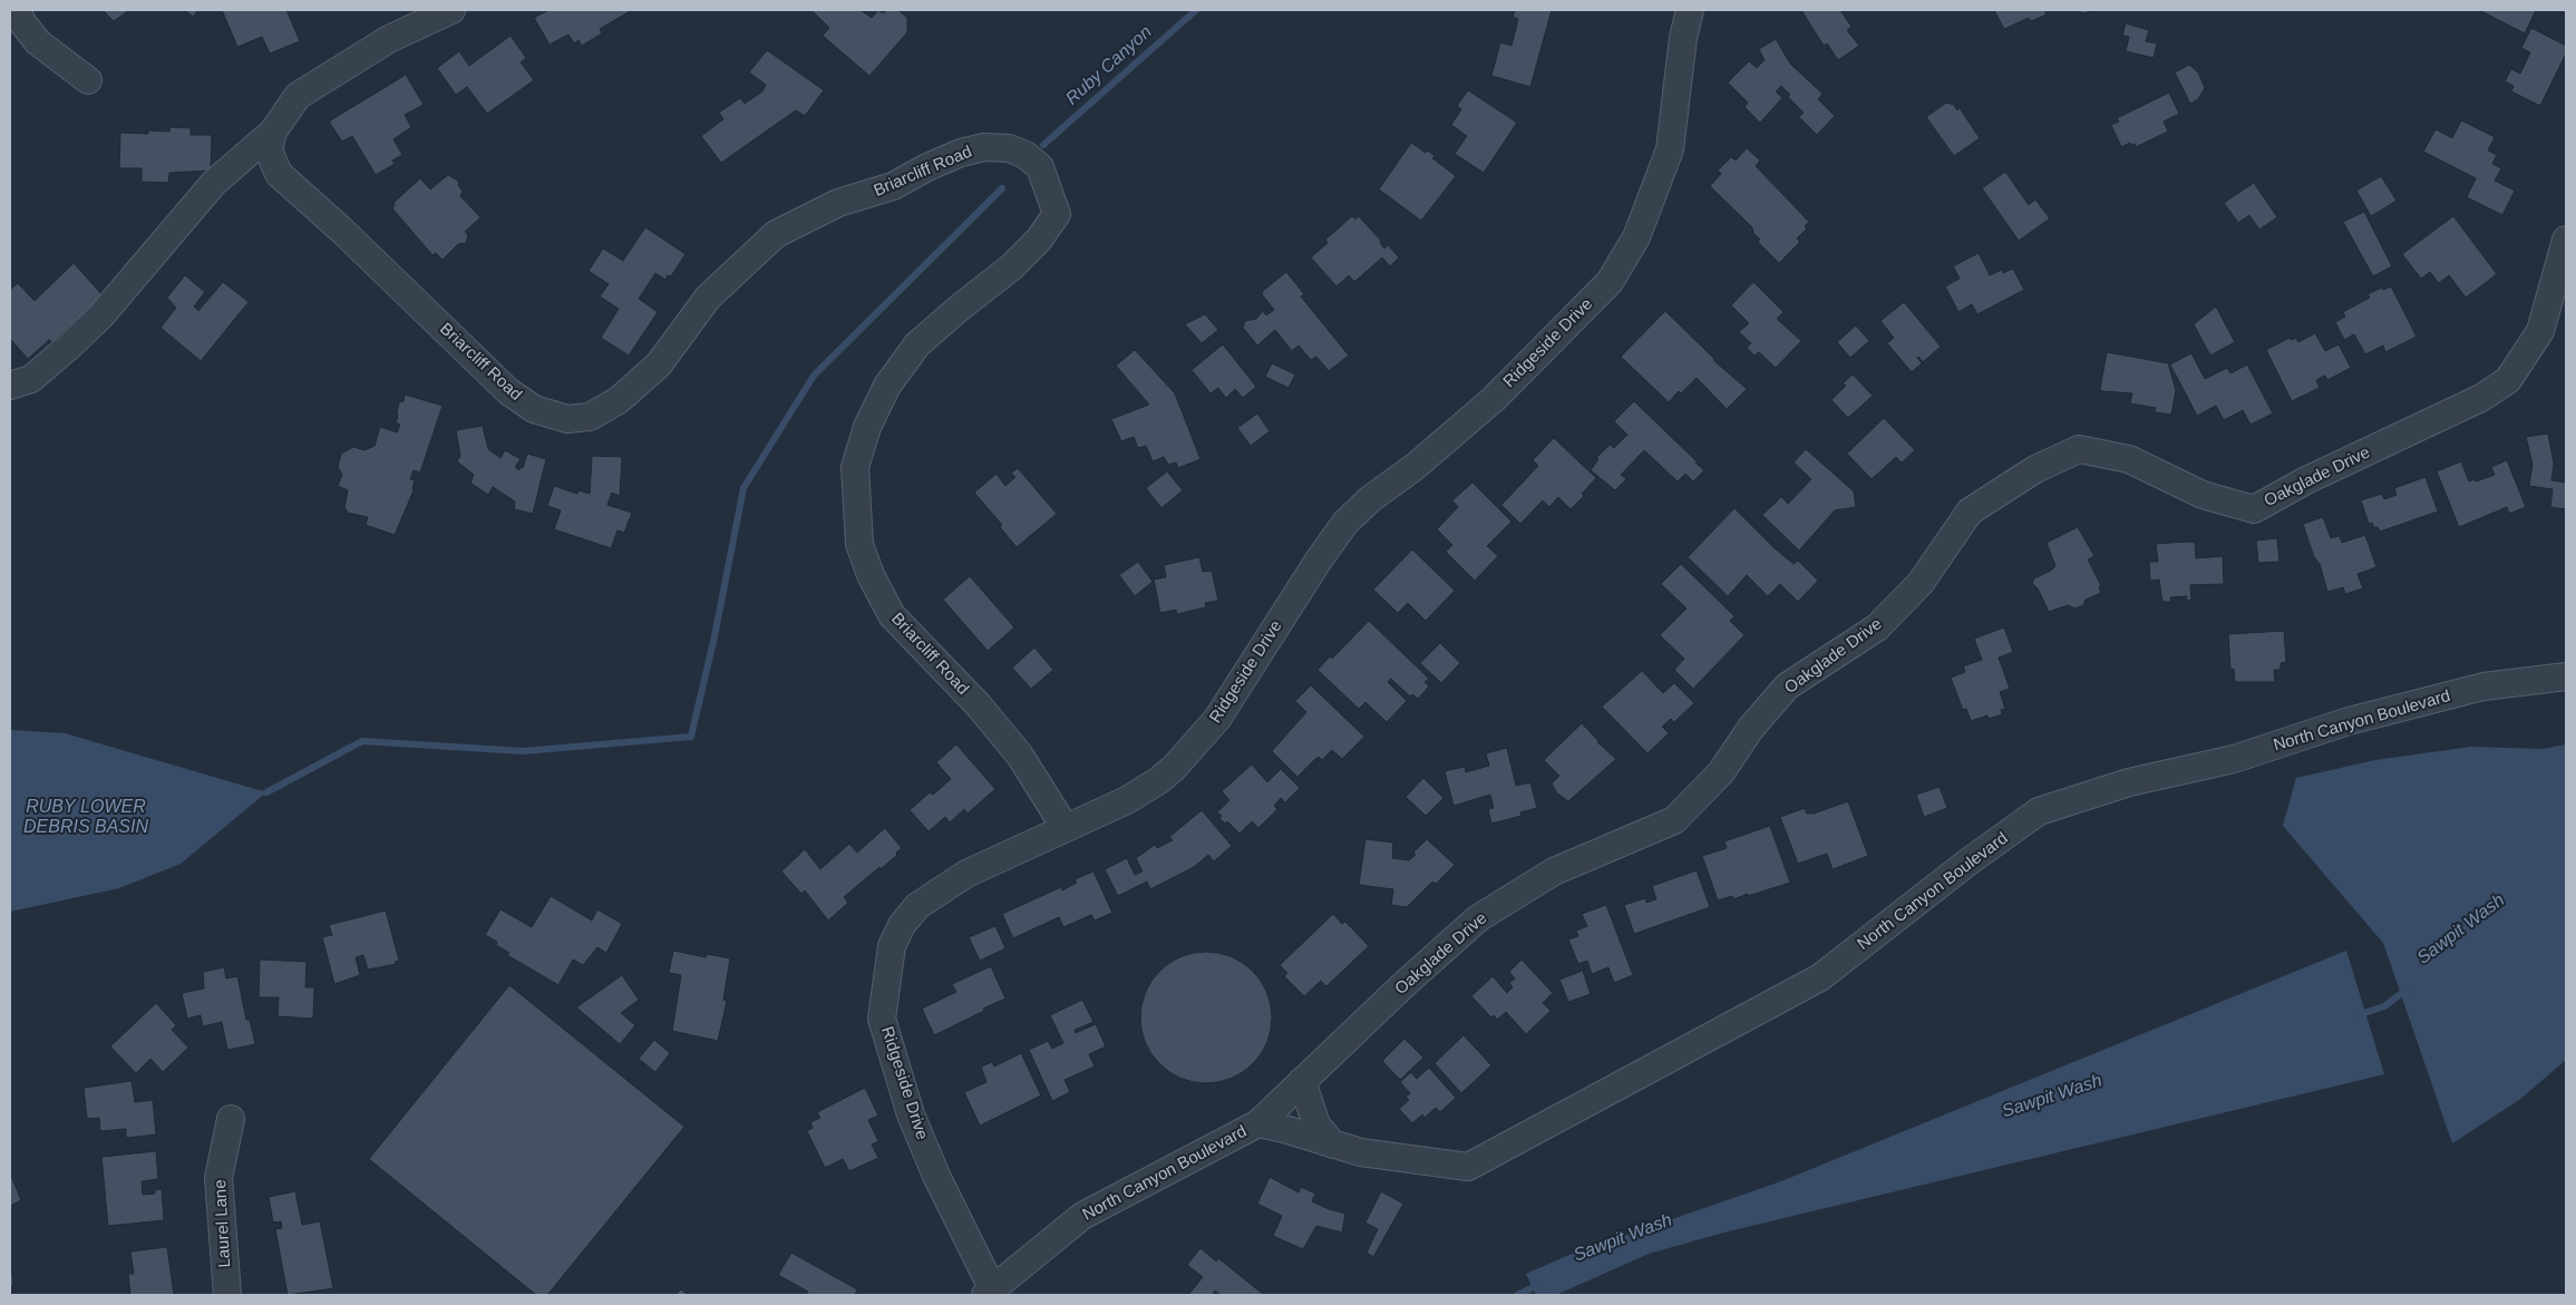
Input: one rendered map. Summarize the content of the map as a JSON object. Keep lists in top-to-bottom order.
{
  "streets": {
    "street": [
      "Briarcliff Road",
      "Ridgeside Drive",
      "Oakglade Drive",
      "North Canyon Boulevard",
      "Laurel Lane"
    ]
  },
  "crossings": [
    ["Briarcliff Road", "Ridgeside Drive"],
    ["Ridgeside Drive", "North Canyon Boulevard"],
    ["Oakglade Drive", "North Canyon Boulevard"]
  ],
  "water": ["Ruby Canyon", "RUBY LOWER DEBRIS BASIN", "Sawpit Wash"]
}
